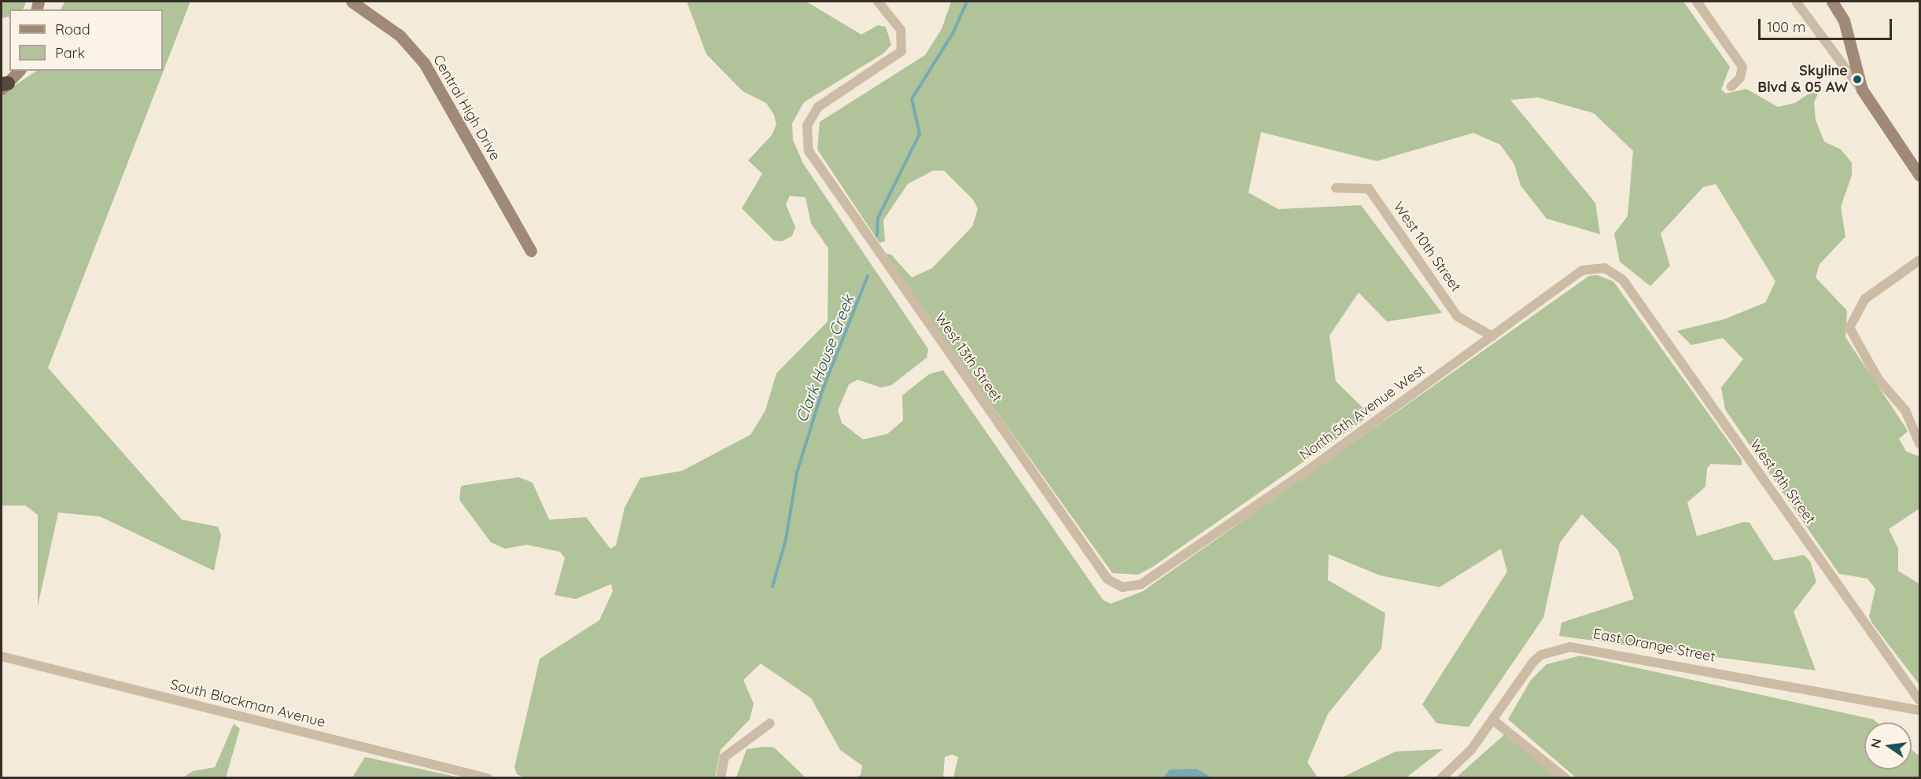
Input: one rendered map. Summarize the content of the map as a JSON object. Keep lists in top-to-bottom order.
{
  "streets": {
    "street": [
      "Central High Drive",
      "West 10th Street",
      "West 13th Street",
      "North 5th Avenue West",
      "West 9th Street",
      "East Orange Street",
      "South Blackman Avenue"
    ]
  },
  "crossings": [
    ["West 10th Street", "North 5th Avenue West"],
    ["West 13th Street", "North 5th Avenue West"],
    ["North 5th Avenue West", "West 9th Street"]
  ],
  "water": ["Clark House Creek"],
  "places": ["Skyline Blvd & 05 AW"],
  "legend": ["Road", "Park"],
  "scale_bar": "100 m",
  "north": "left"
}
